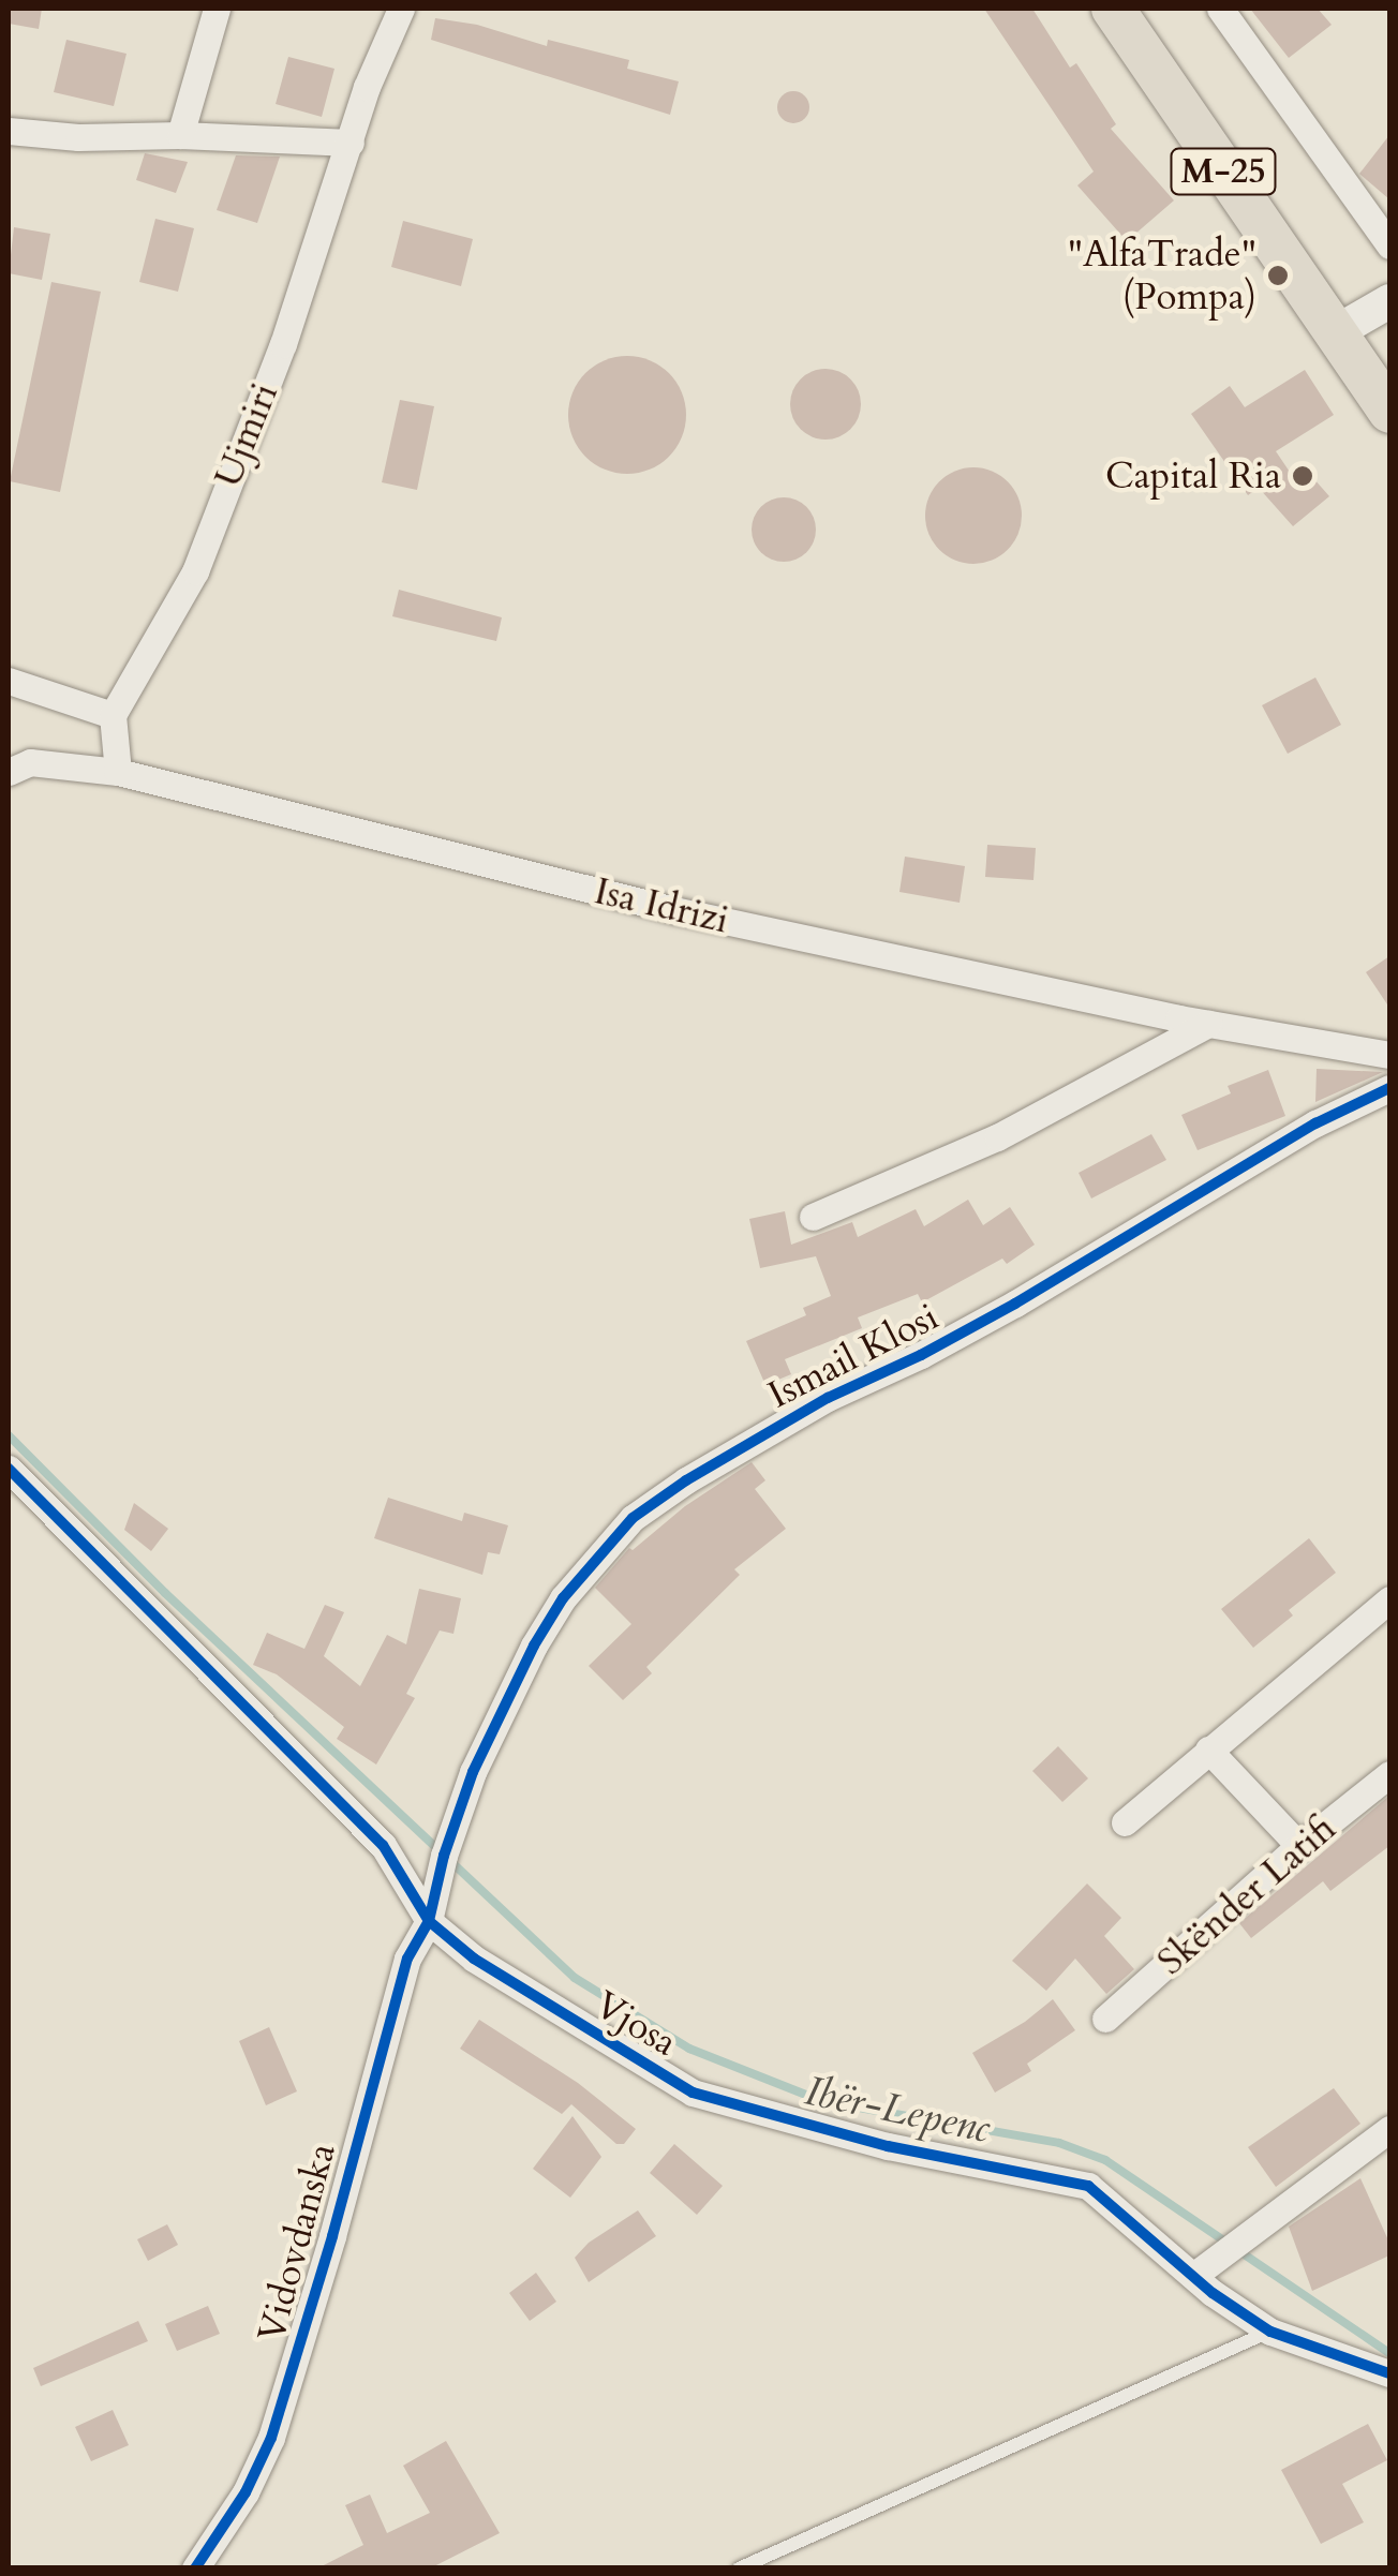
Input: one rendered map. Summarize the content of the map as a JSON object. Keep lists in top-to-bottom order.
{
  "streets": {
    "main road": ["M-25"],
    "street": [
      "Ujmiri",
      "Isa Idrizi",
      "Ismail Klosi",
      "Skënder Latifi",
      "Vjosa",
      "Vidovdanska"
    ]
  },
  "crossings": [
    ["Ismail Klosi", "Vjosa"],
    ["Ismail Klosi", "Vidovdanska"],
    ["Vjosa", "Vidovdanska"]
  ],
  "water": ["Ibër-Lepenc"],
  "places": ["\"AlfaTrade\" (Pompa)", "Capital Ria"]
}
